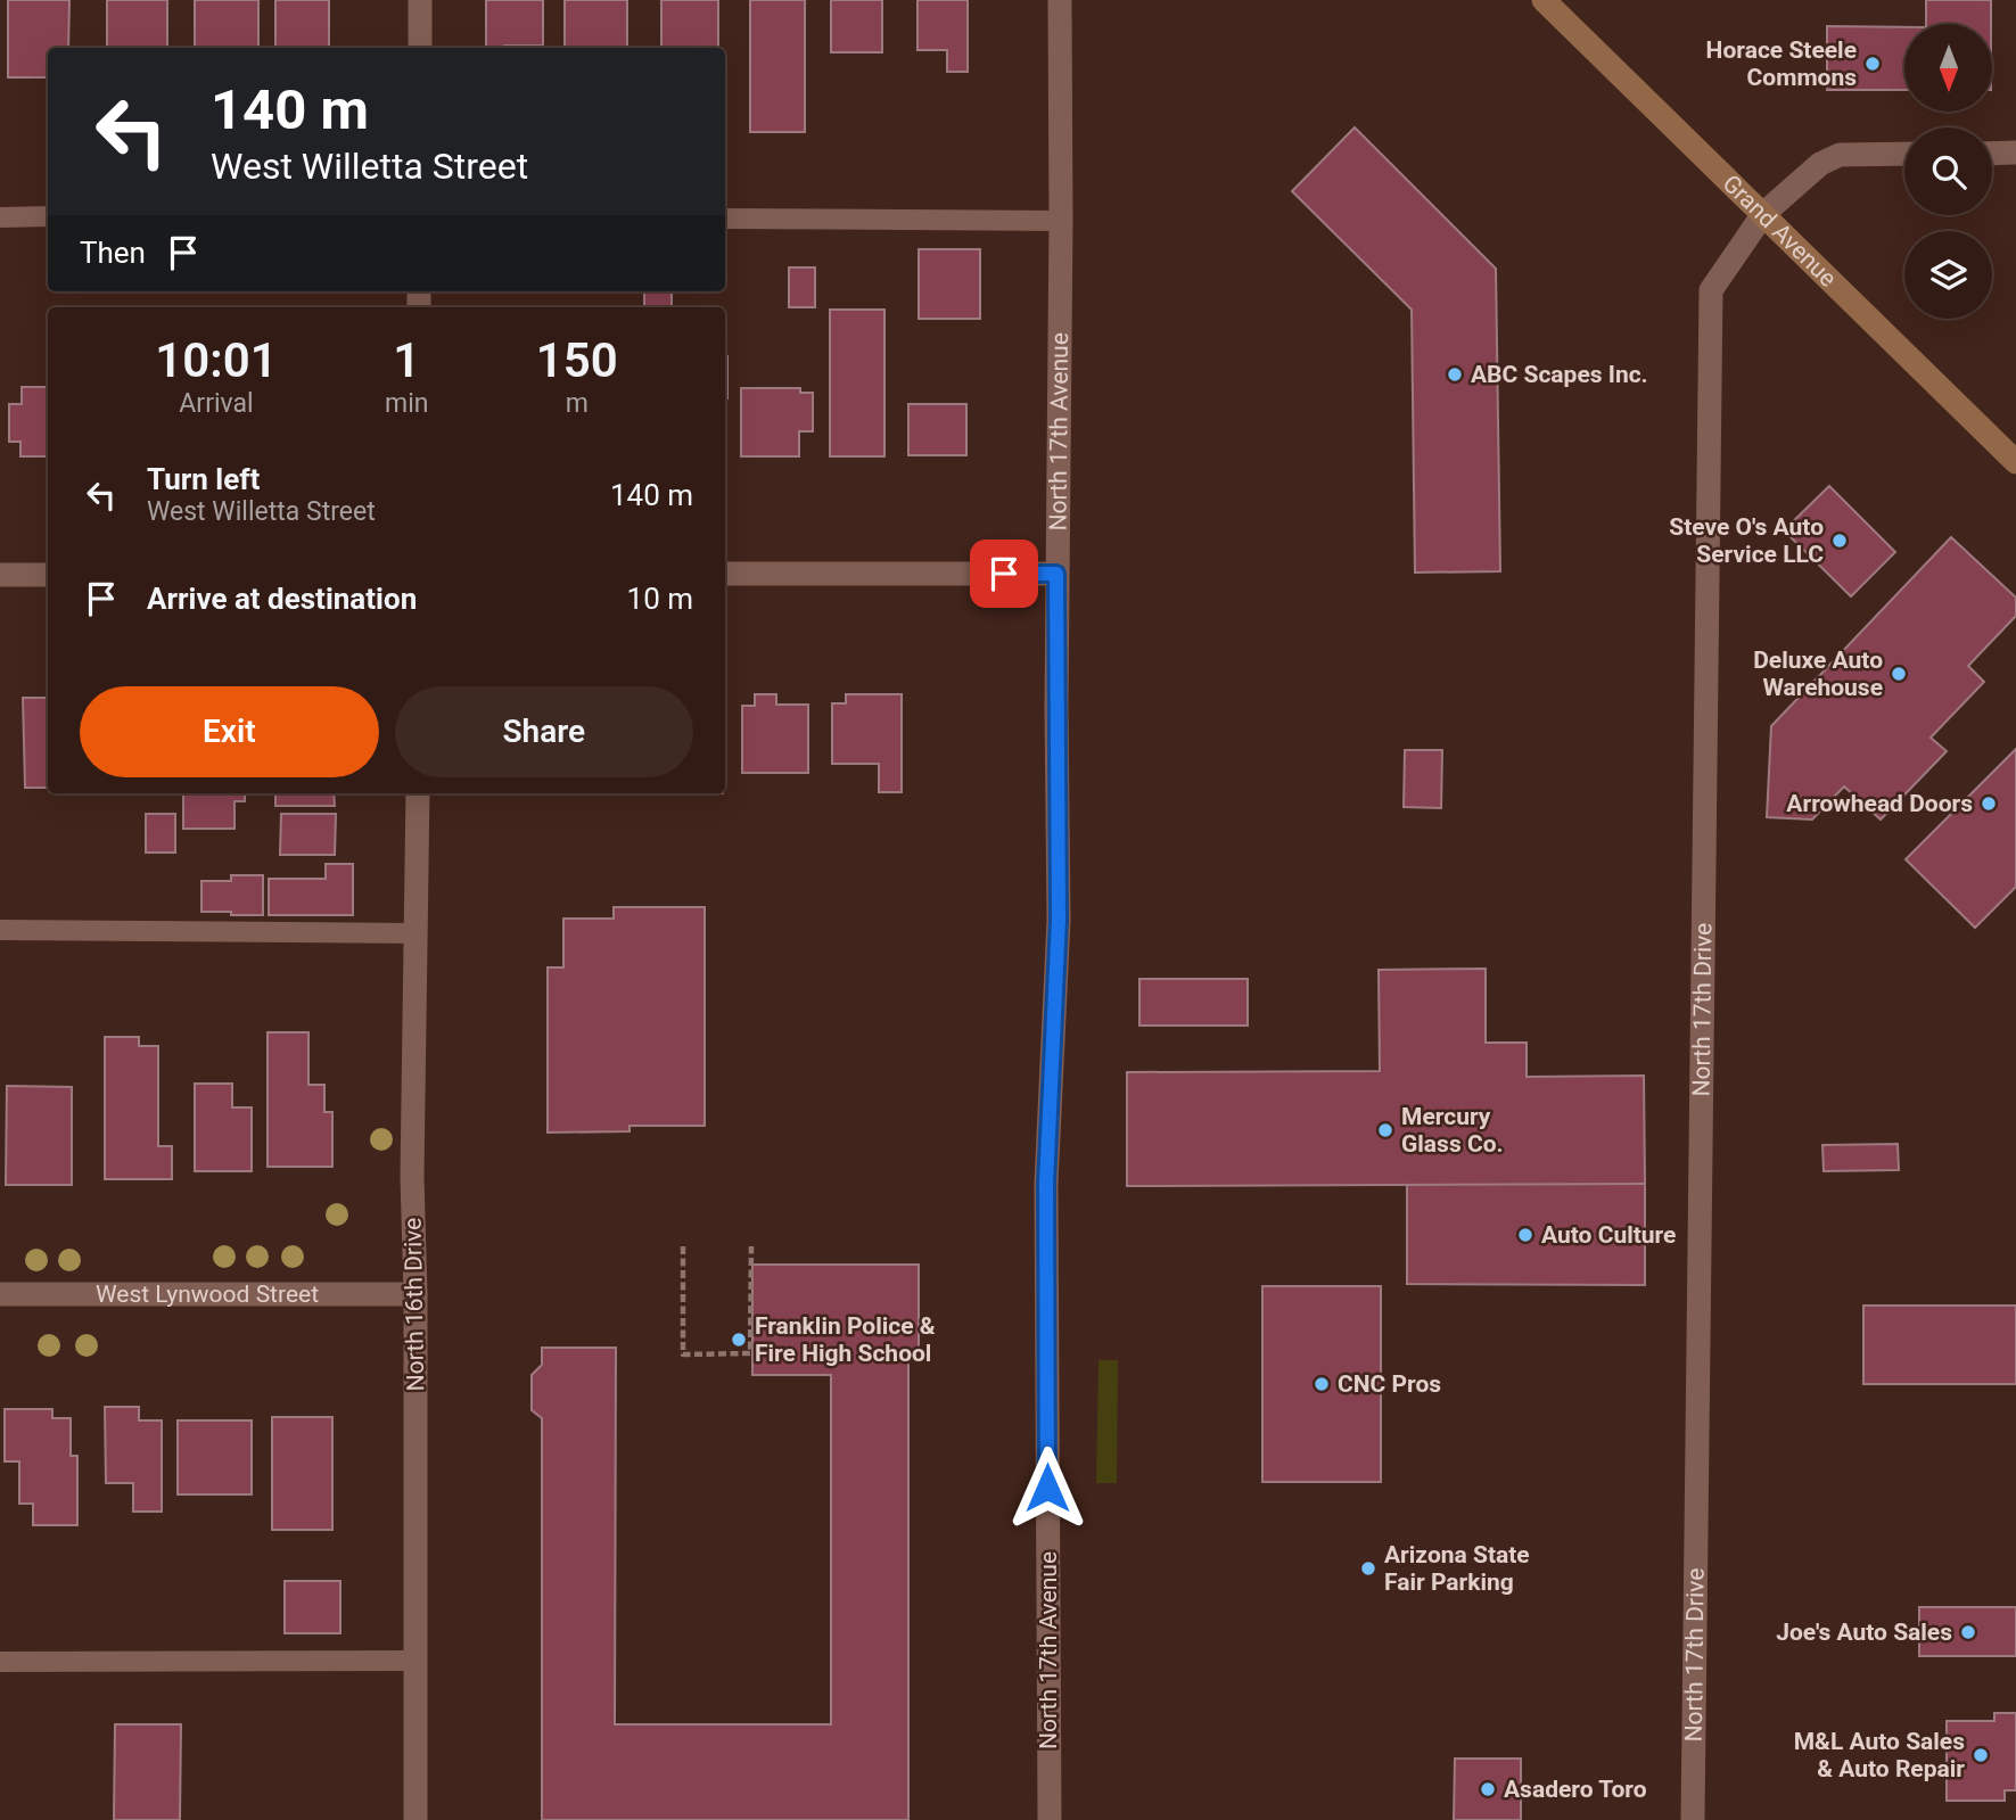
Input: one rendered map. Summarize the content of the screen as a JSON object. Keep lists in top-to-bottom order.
{
  "streets": {
    "main road": ["Grand Avenue"],
    "street": [
      "North 17th Avenue",
      "North 17th Drive",
      "West Lynwood Street",
      "North 16th Drive"
    ]
  },
  "crossings": [
    ["Grand Avenue", "North 17th Drive"],
    ["West Lynwood Street", "North 16th Drive"]
  ],
  "places": [
    "Horace Steele Commons",
    "ABC Scapes Inc.",
    "Steve O's Auto Service LLC",
    "Deluxe Auto Warehouse",
    "Arrowhead Doors",
    "Mercury Glass Co.",
    "Auto Culture",
    "Franklin Police & Fire High School",
    "CNC Pros",
    "Arizona State Fair Parking",
    "Joe's Auto Sales",
    "M&L Auto Sales & Auto Repair",
    "Asadero Toro"
  ],
  "north": "bottom",
  "page": {
    "turn": ["140 m", "West Willetta Street"],
    "then": "Then",
    "eta": [
      "10:01",
      "Arrival",
      "1",
      "min",
      "150",
      "m"
    ],
    "list": [
      {
        "name": "Turn left",
        "note": "West Willetta Street",
        "value": "140 m"
      },
      {
        "name": "Arrive at destination",
        "value": "10 m"
      }
    ],
    "buttons": ["Exit", "Share"]
  }
}
